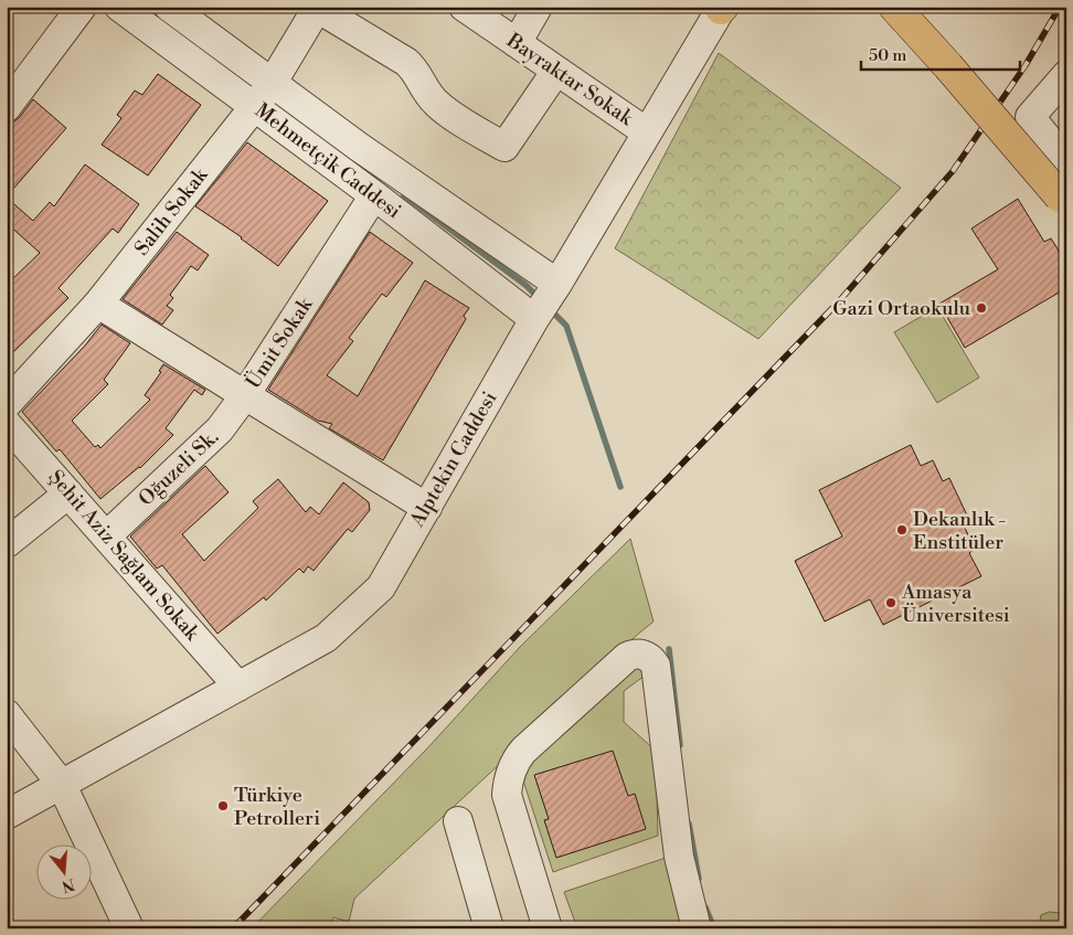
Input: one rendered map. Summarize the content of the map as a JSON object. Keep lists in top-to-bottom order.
{
  "streets": {
    "street": [
      "Bayraktar Sokak",
      "Mehmetçik Caddesi",
      "Salih Sokak",
      "Ümit Sokak",
      "Alptekin Caddesi",
      "Oğuzeli Sk.",
      "Şehit Aziz Sağlam Sokak"
    ]
  },
  "crossings": [
    ["Bayraktar Sokak", "Alptekin Caddesi"],
    ["Mehmetçik Caddesi", "Salih Sokak"],
    ["Mehmetçik Caddesi", "Ümit Sokak"],
    ["Mehmetçik Caddesi", "Alptekin Caddesi"],
    ["Ümit Sokak", "Alptekin Caddesi"],
    ["Ümit Sokak", "Oğuzeli Sk."],
    ["Alptekin Caddesi", "Şehit Aziz Sağlam Sokak"],
    ["Oğuzeli Sk.", "Şehit Aziz Sağlam Sokak"]
  ],
  "places": [
    "Gazi Ortaokulu",
    "Dekanlık - Enstitüler",
    "Amasya Üniversitesi",
    "Türkiye Petrolleri"
  ],
  "scale_bar": "50 m",
  "north": "bottom"
}
